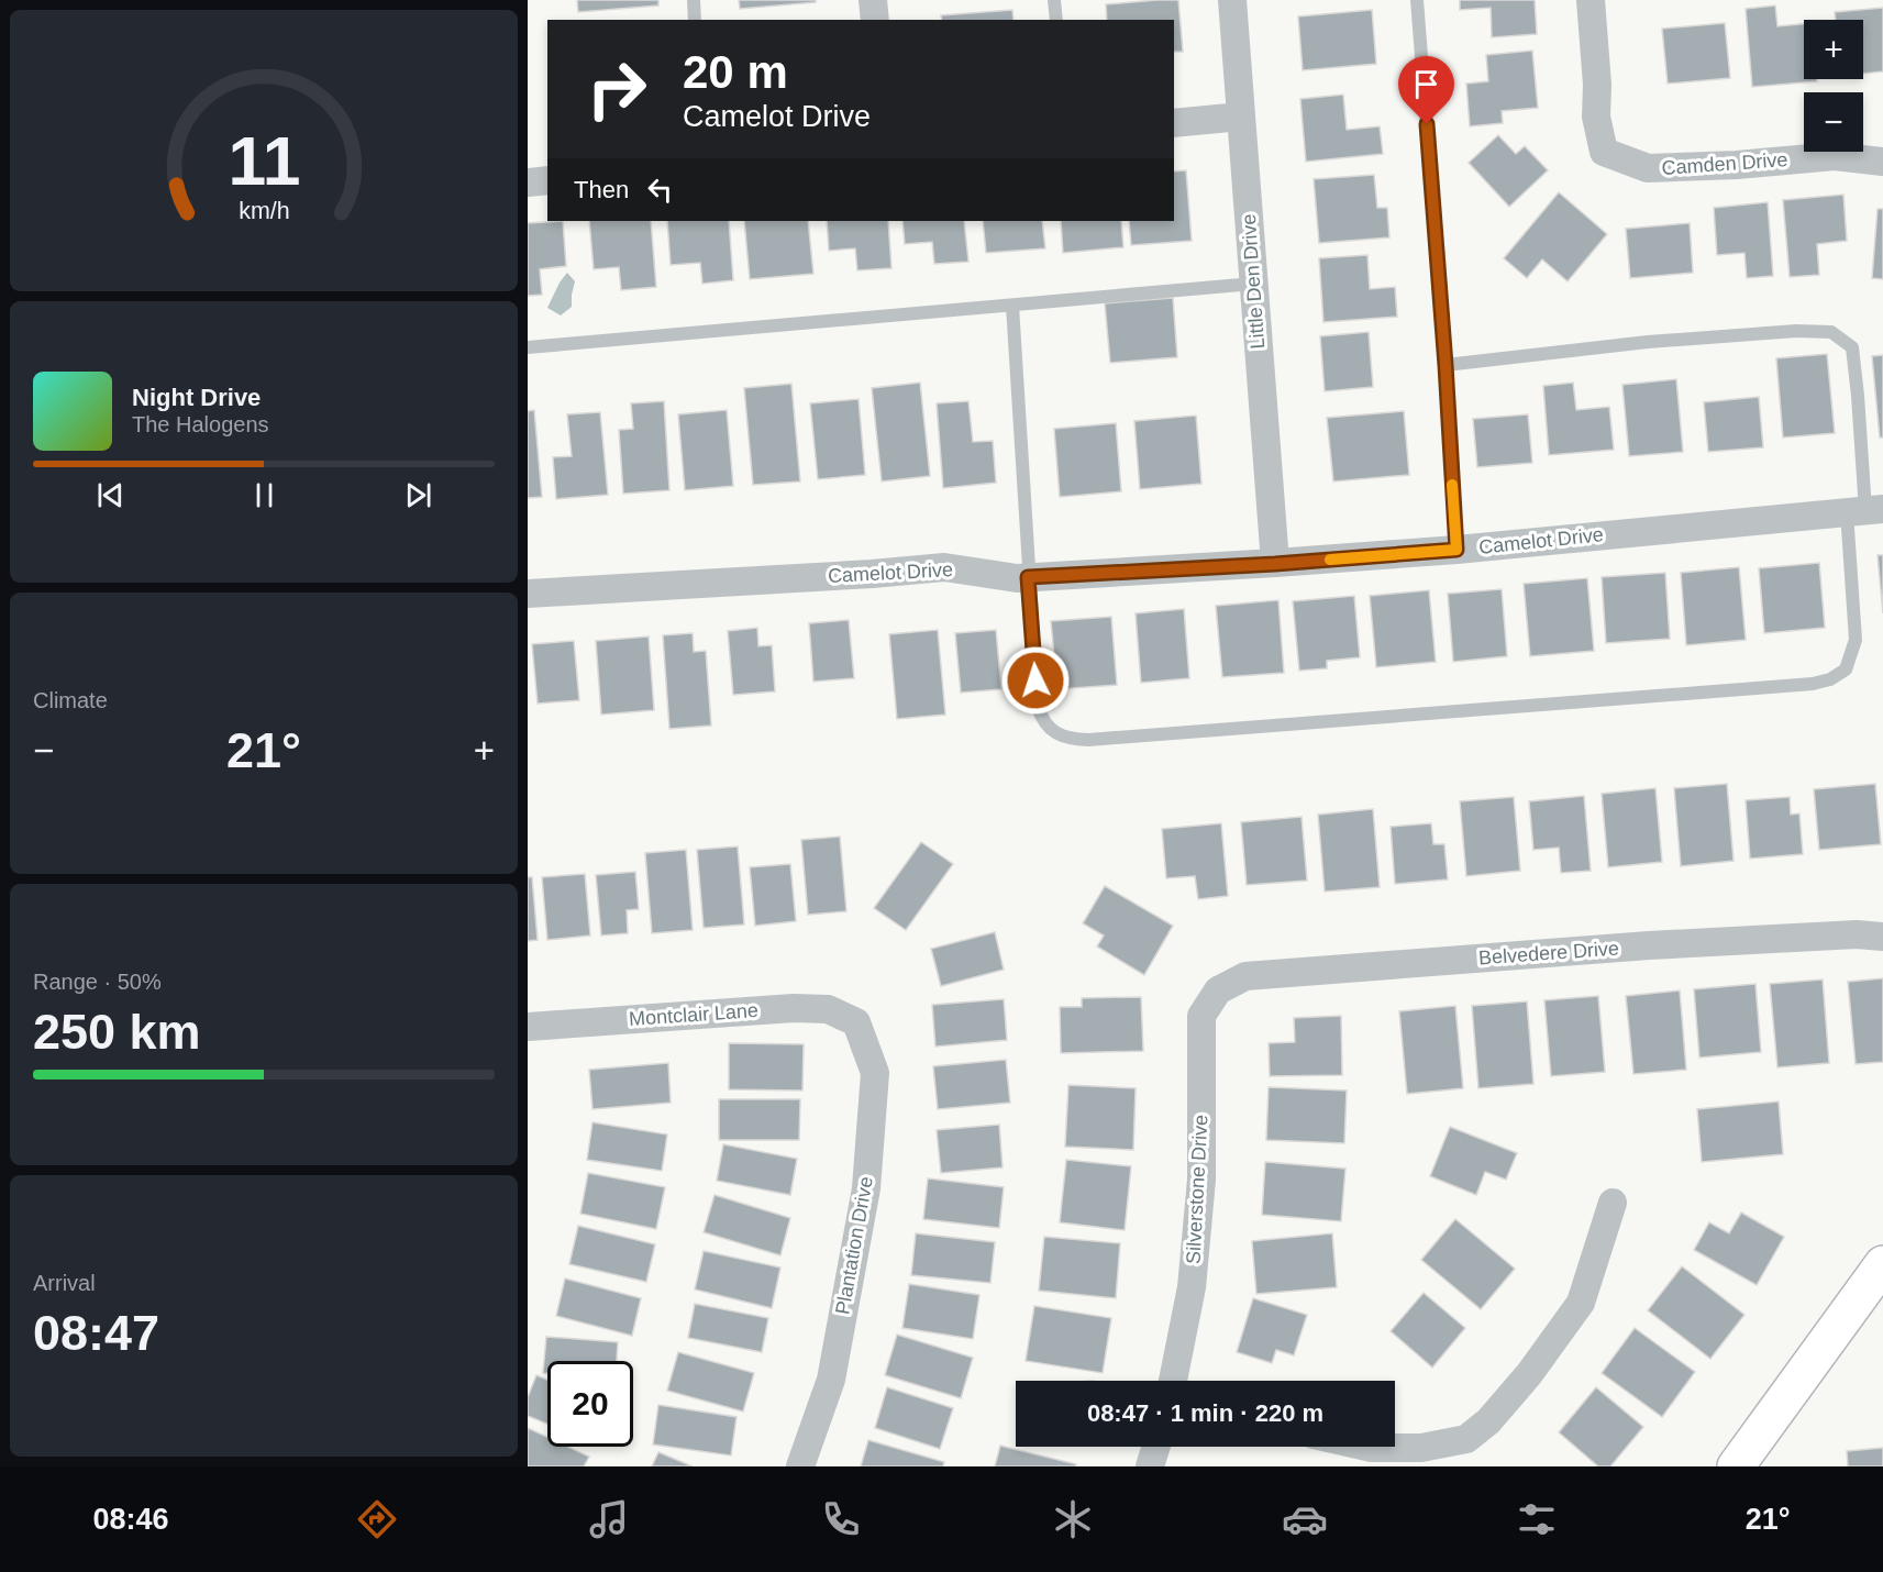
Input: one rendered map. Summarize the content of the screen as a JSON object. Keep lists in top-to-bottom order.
{
  "streets": {
    "street": [
      "Camden Drive",
      "Little Den Drive",
      "Camelot Drive",
      "Belvedere Drive",
      "Montclair Lane",
      "Silverstone Drive",
      "Plantation Drive"
    ]
  },
  "crossings": [
    ["Little Den Drive", "Camelot Drive"],
    ["Belvedere Drive", "Silverstone Drive"],
    ["Montclair Lane", "Plantation Drive"]
  ],
  "page": {
    "map_buttons": ["+", "−"],
    "turn": ["20 m", "Camelot Drive"],
    "then": "Then",
    "song": ["Night Drive", "The Halogens"],
    "tile": [
      "Climate",
      ["Range · 50%", "250 km"],
      ["Arrival", "08:47"]
    ],
    "heat": ["−", "21°", "+"],
    "limit": "20",
    "trip": "08:47 · 1 min · 220 m",
    "tabs": ["08:46", "21°"],
    "gauge": ["11", "km/h"]
  }
}
